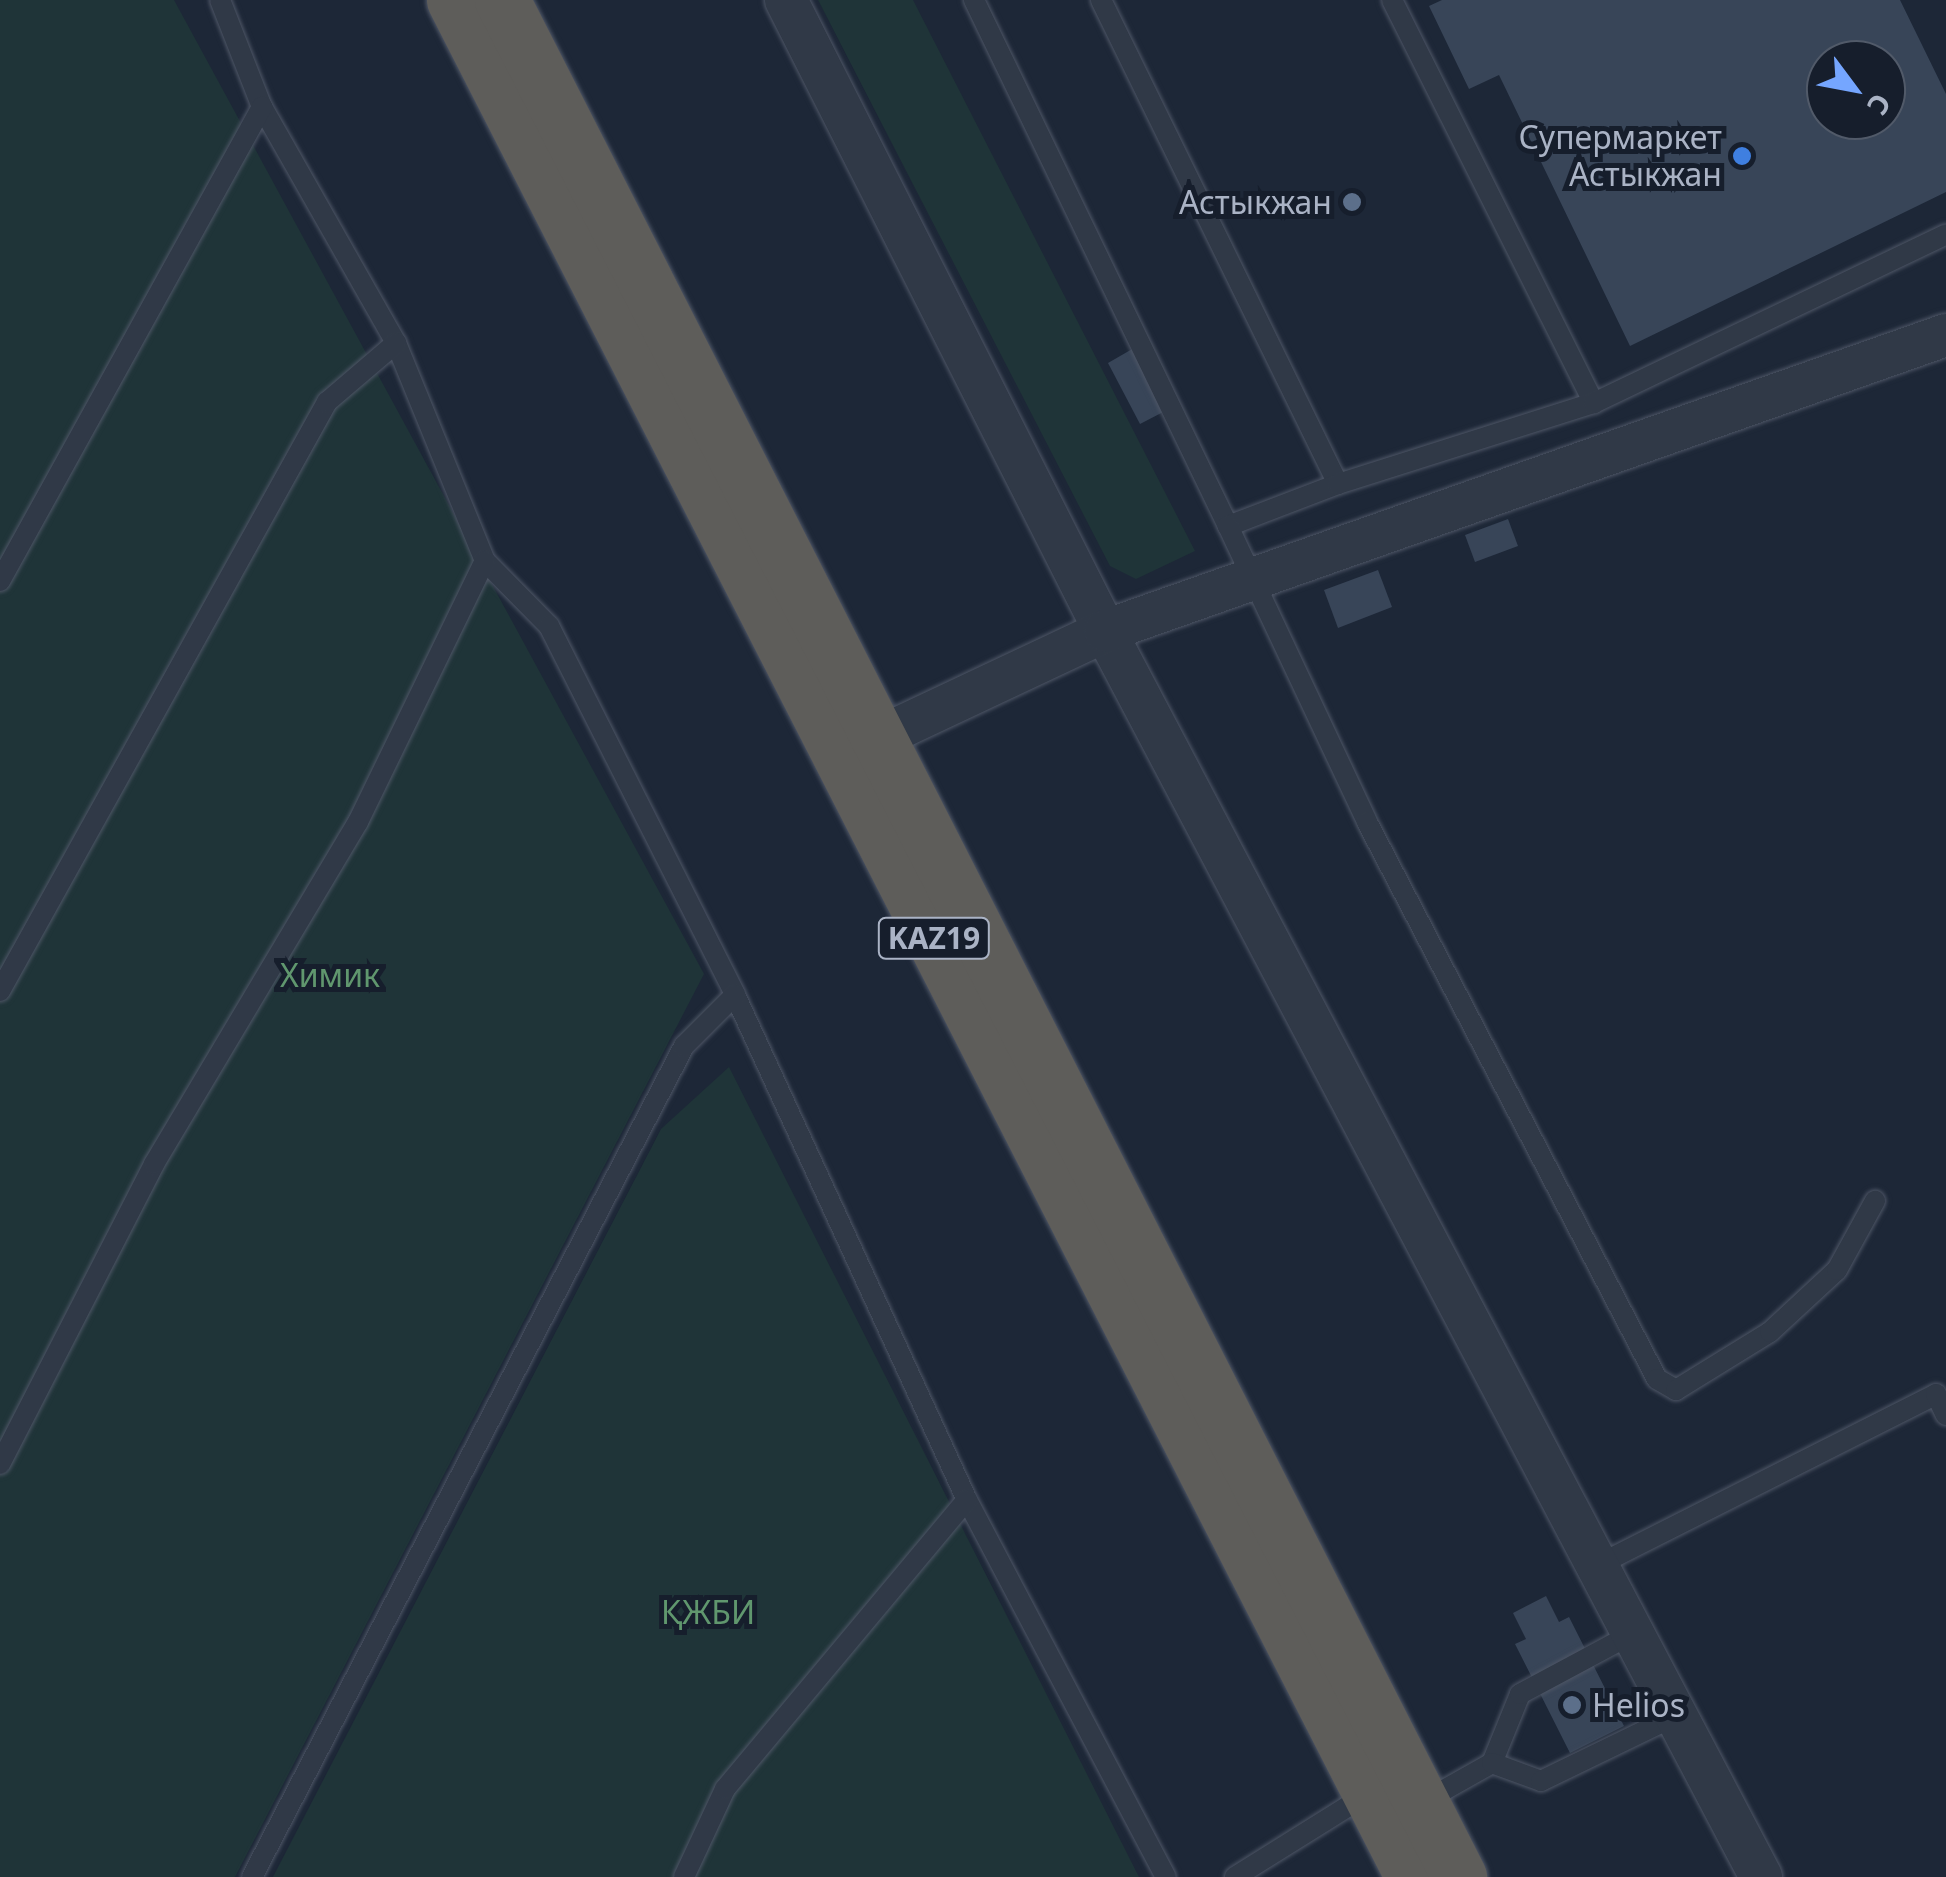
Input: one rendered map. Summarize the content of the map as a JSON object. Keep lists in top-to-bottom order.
{
  "streets": {
    "highway": ["KAZ19"]
  },
  "parks": ["Химик", "ҚЖБИ"],
  "places": ["Супермаркет Астыкжан", "Астыкжан", "Helios"],
  "north": "bottom right"
}
